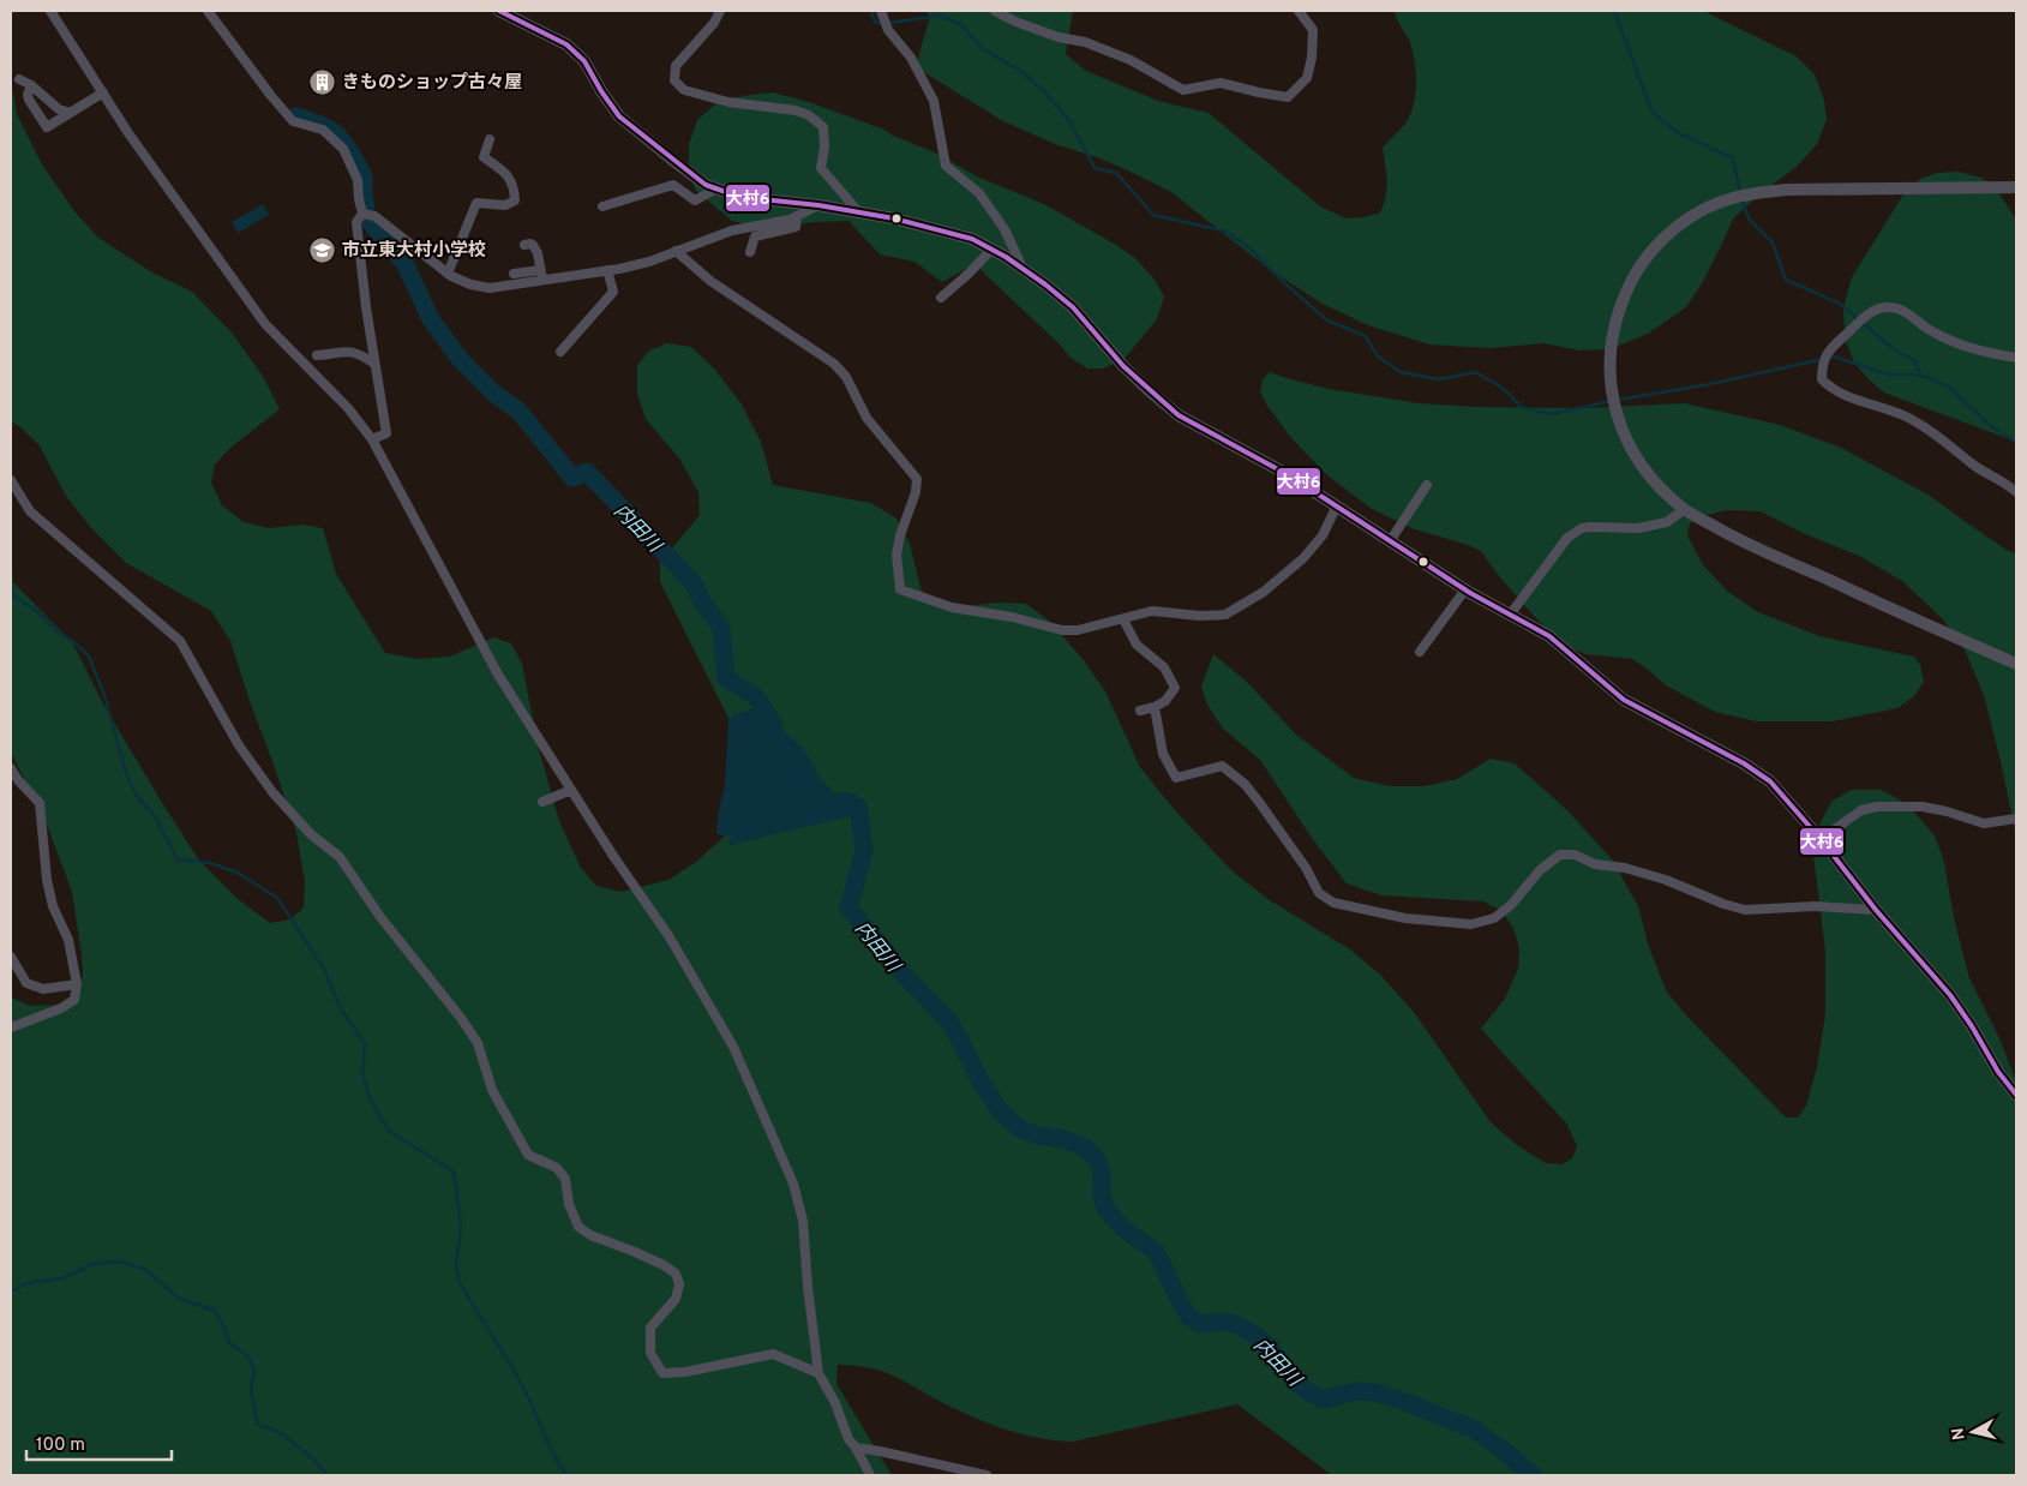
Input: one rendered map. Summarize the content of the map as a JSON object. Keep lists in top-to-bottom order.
{
  "water": ["内田川"],
  "places": {
    "building": ["きものショップ古々屋"],
    "school or university": ["市立東大村小学校"]
  },
  "lines": ["transit line 大村6"],
  "scale_bar": "100 m",
  "north": "left"
}
